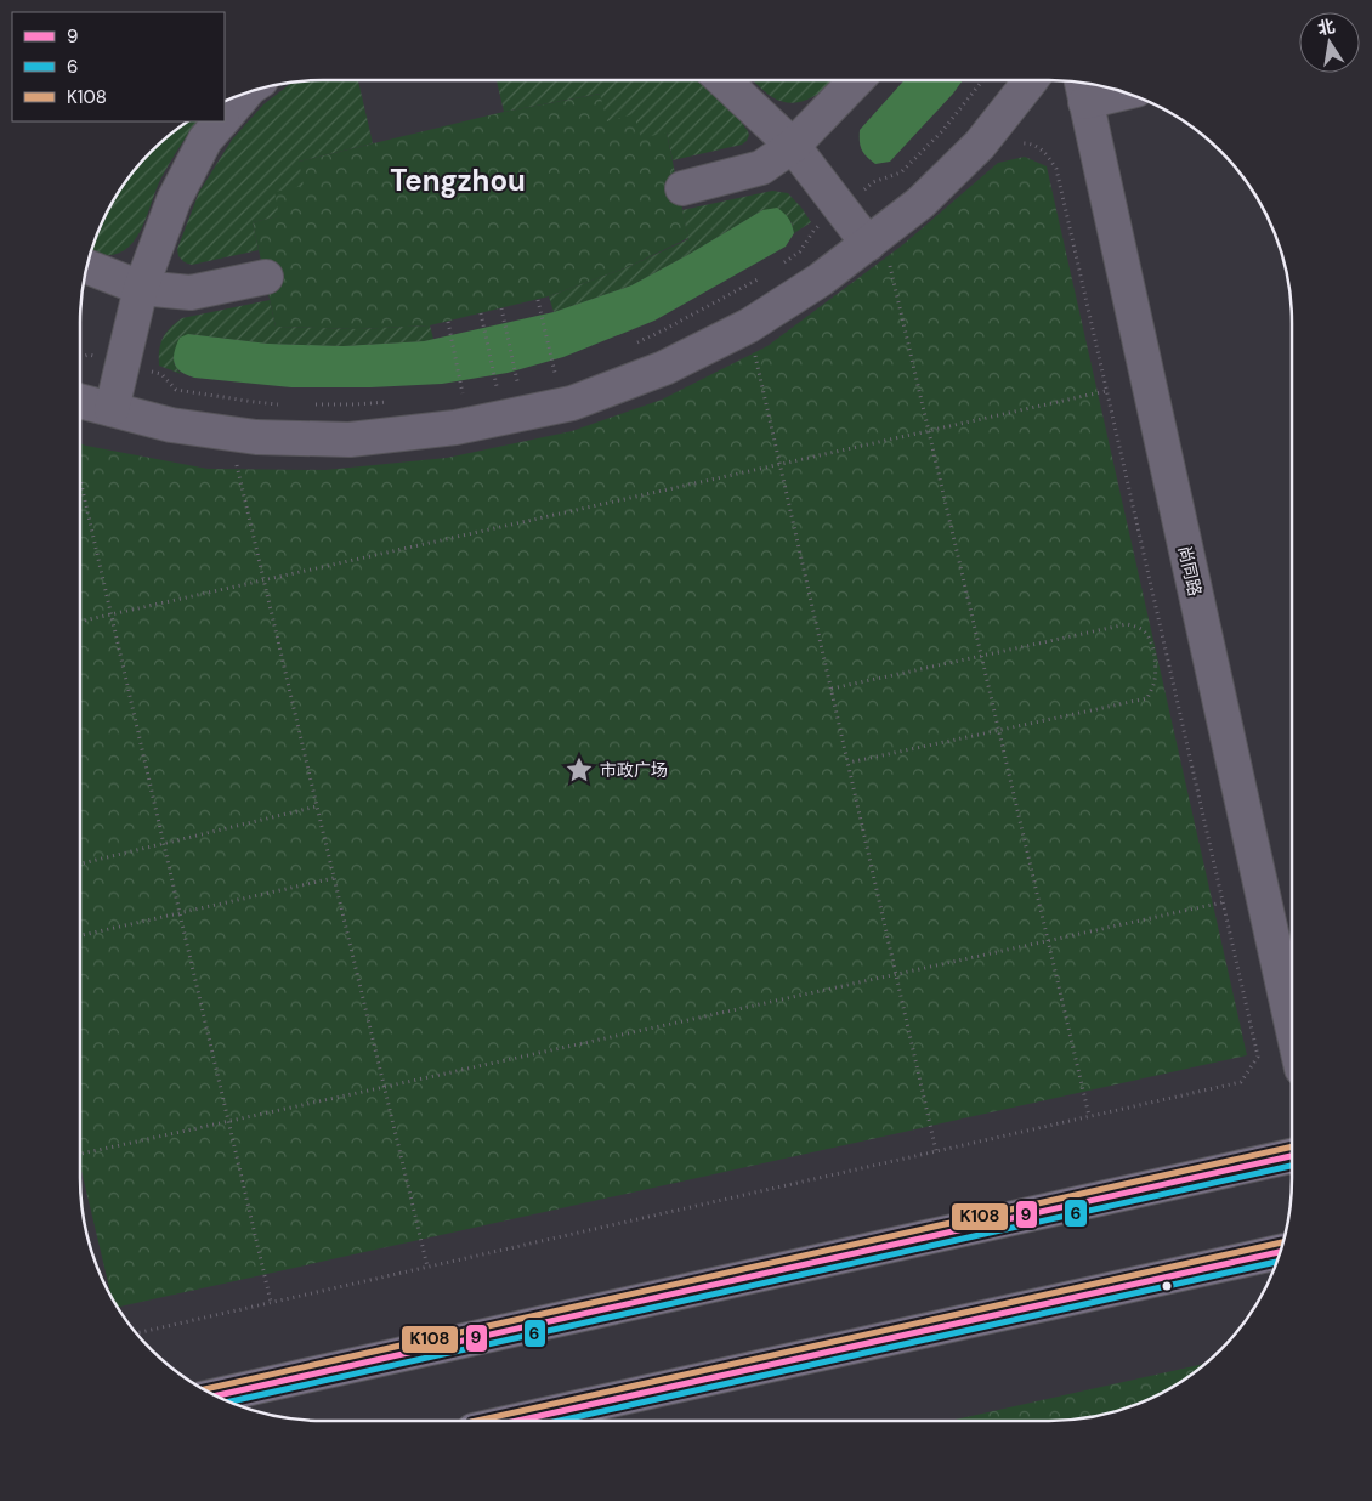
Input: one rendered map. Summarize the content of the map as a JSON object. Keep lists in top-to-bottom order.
{
  "streets": {
    "street": ["尚同路"]
  },
  "districts": ["Tengzhou"],
  "places": {
    "place": ["市政广场"]
  },
  "lines": ["transit line K108", "transit line 9", "transit line 6"],
  "legend": ["9", "6", "K108"],
  "north": "top"
}
